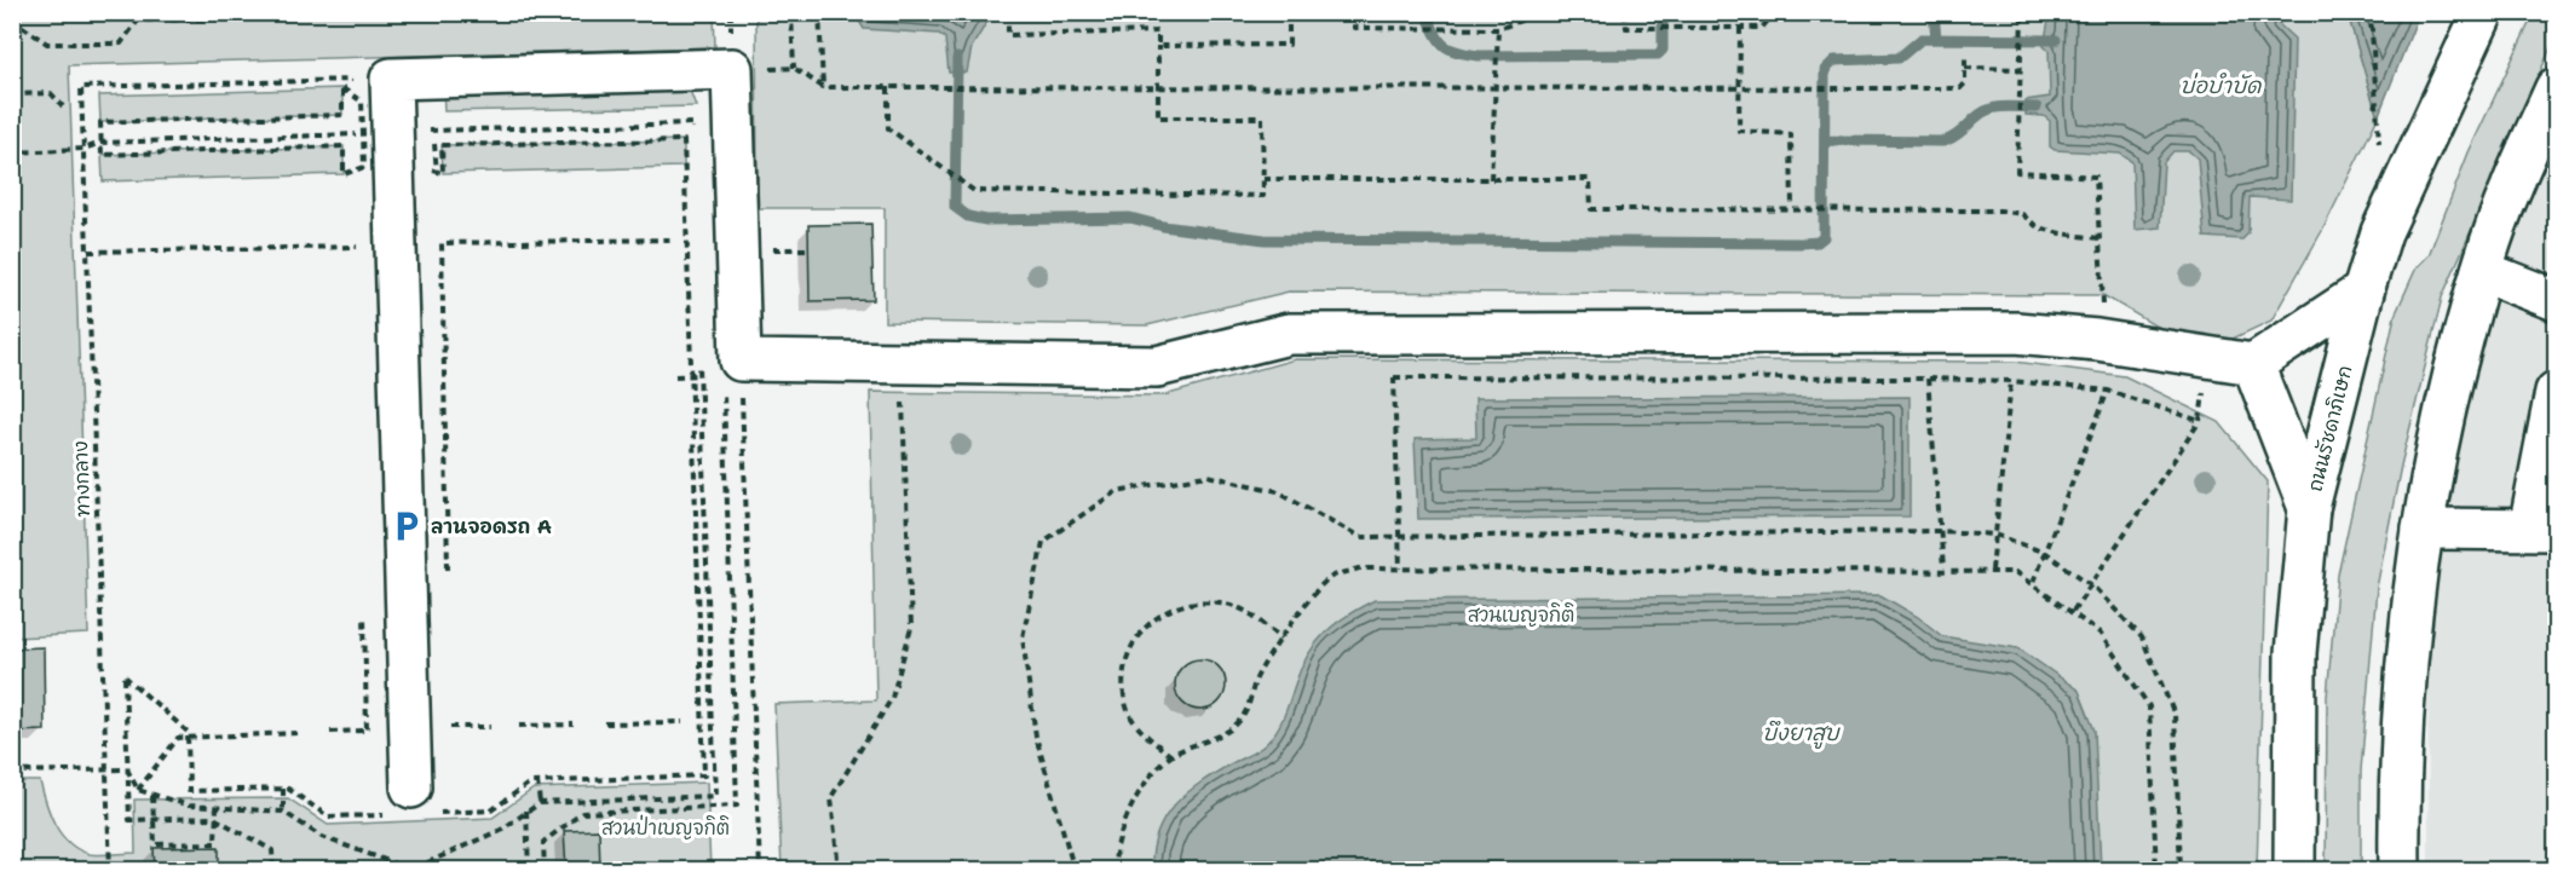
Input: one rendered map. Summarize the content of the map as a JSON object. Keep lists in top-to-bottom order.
{
  "streets": {
    "main road": ["ถนนรัชดาภิเษก"],
    "path": ["ทางกลาง"]
  },
  "water": ["บ่อบำบัด", "บึงยาสูบ"],
  "parks": ["สวนเบญจกิติ", "สวนป่าเบญจกิติ"],
  "places": {
    "parking": ["ลานจอดรถ A"]
  }
}
